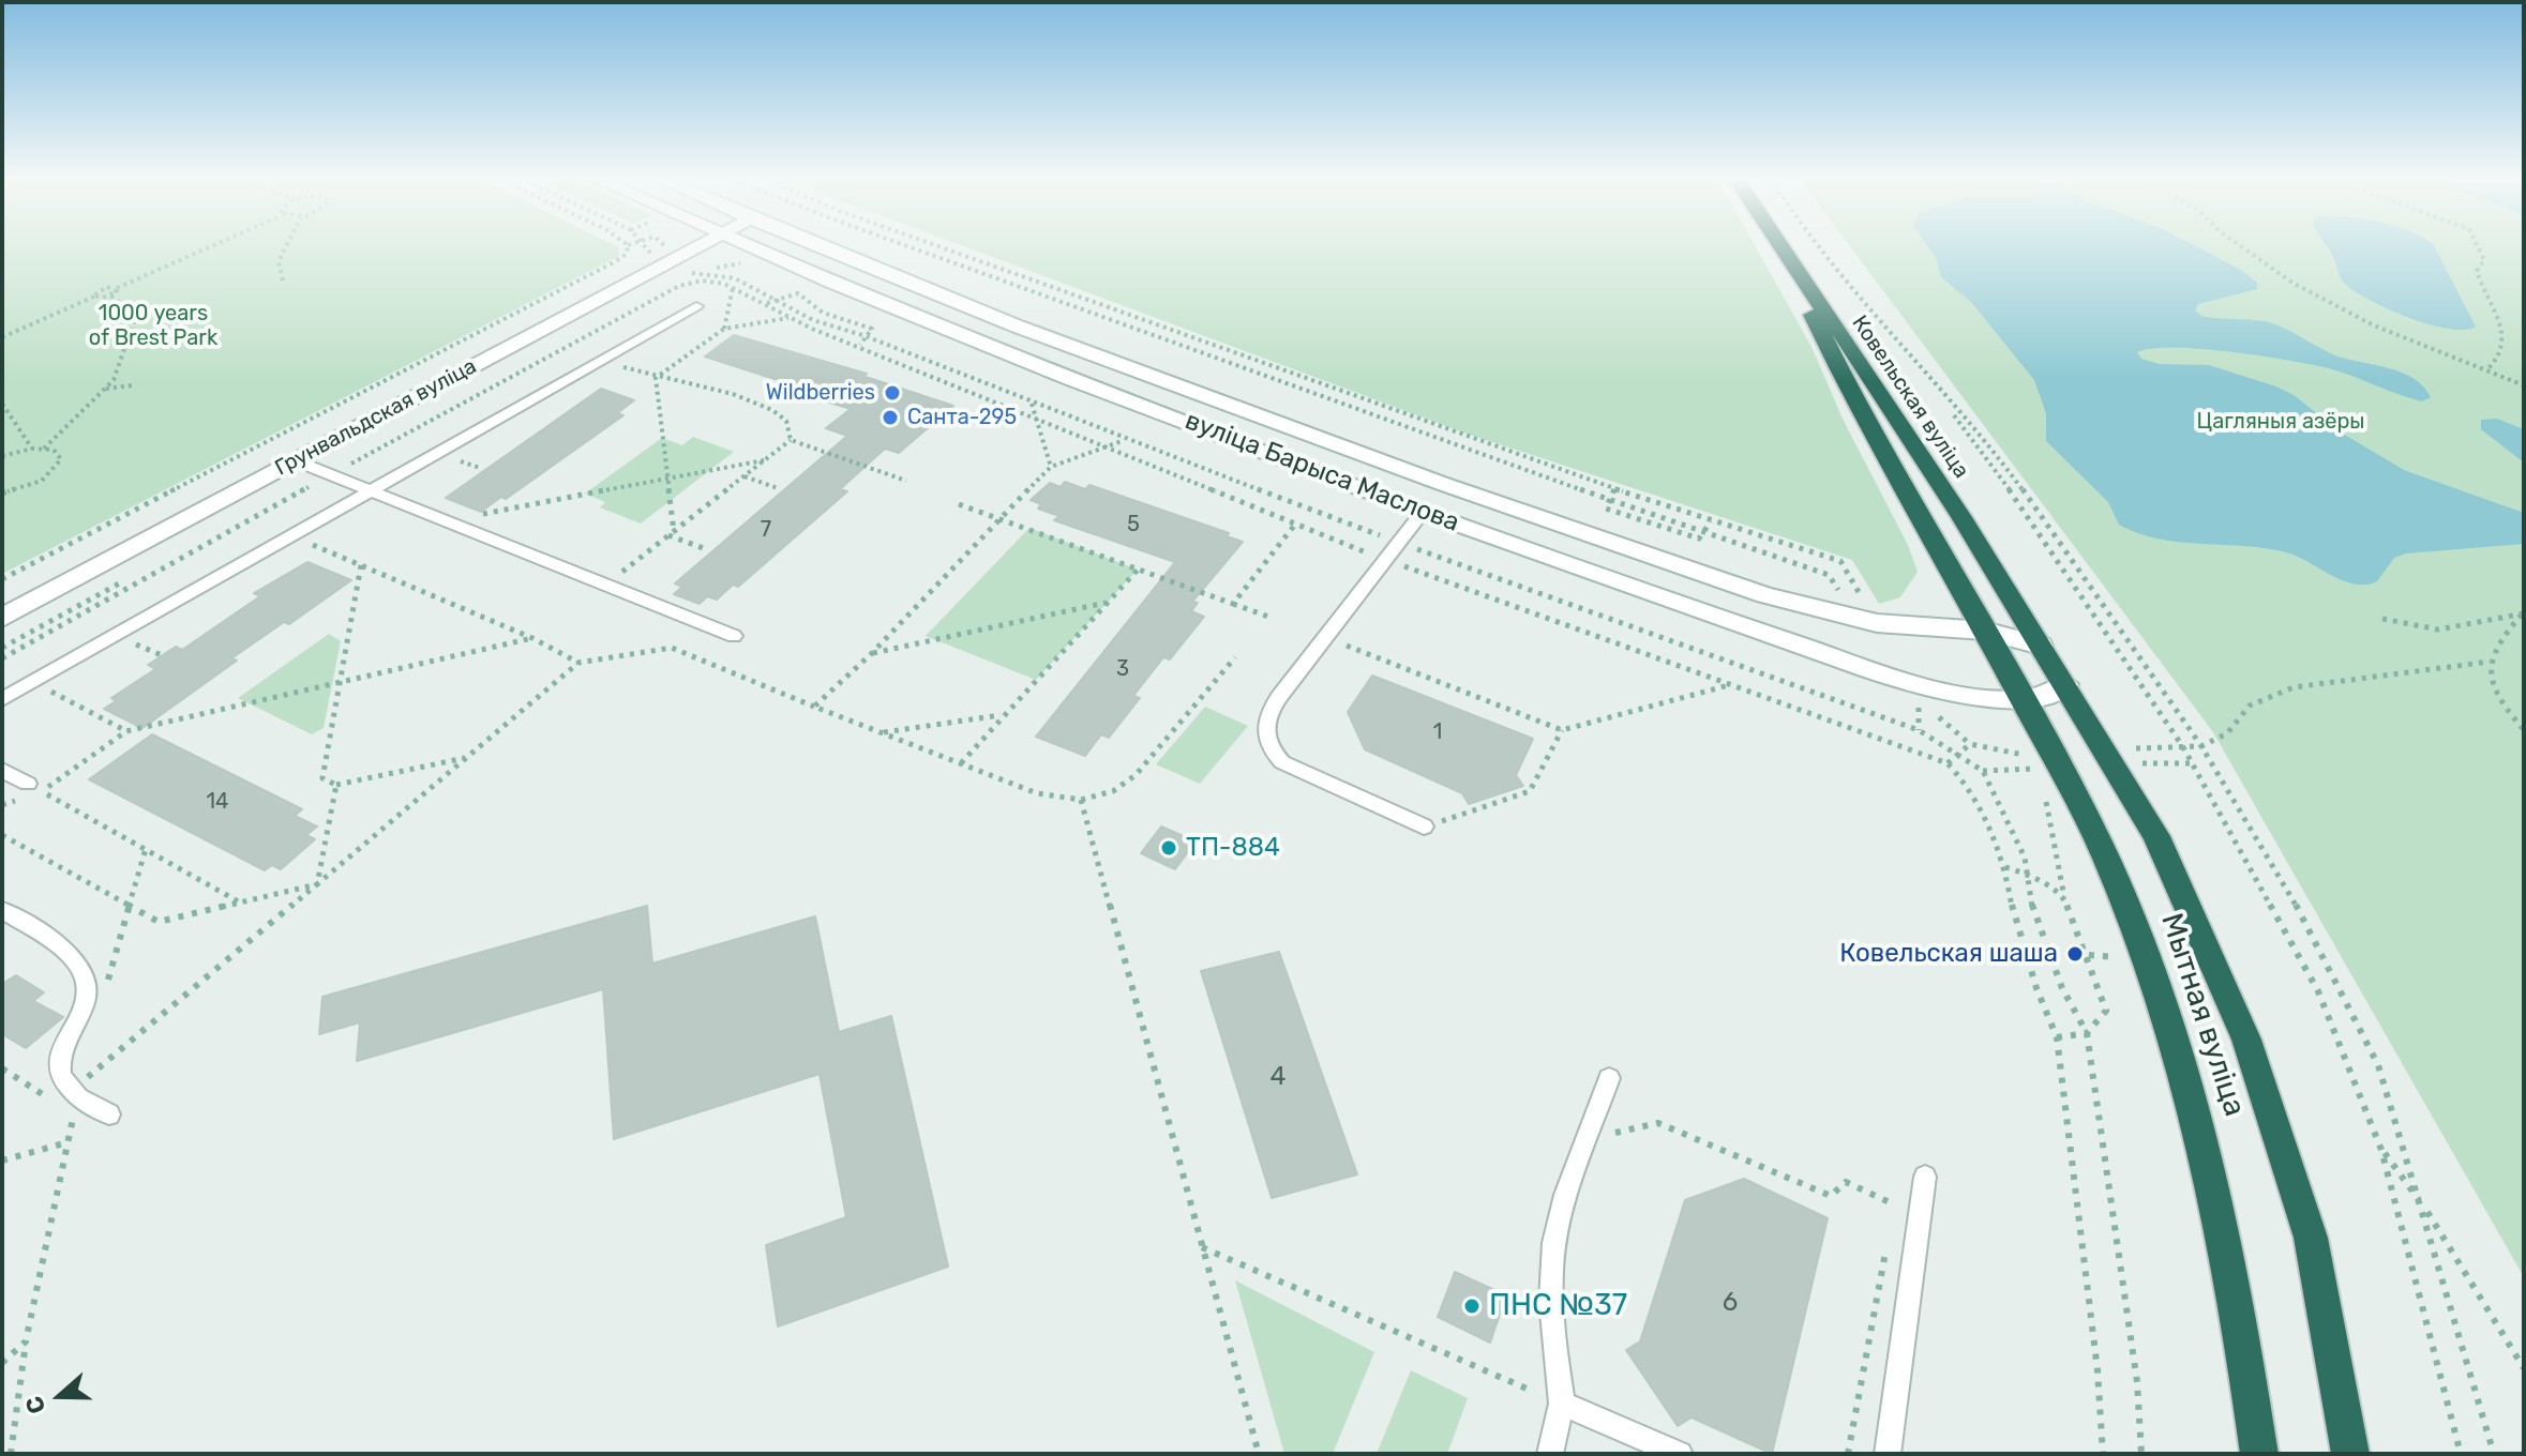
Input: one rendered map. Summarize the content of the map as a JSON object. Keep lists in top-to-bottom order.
{
  "streets": {
    "highway": ["Ковельская вуліца", "Мытная вуліца"],
    "main road": ["Грунвальдская вуліца", "вуліца Барыса Маслова"]
  },
  "crossings": [
    ["Ковельская вуліца", "вуліца Барыса Маслова"],
    ["Ковельская вуліца", "Мытная вуліца"],
    ["вуліца Барыса Маслова", "Мытная вуліца"]
  ],
  "parks": ["1000 years of Brest Park", "Цагляныя азёры"],
  "places": [
    "Wildberries",
    "Санта-295",
    "ТП-884",
    "Ковельская шаша",
    "ПНС №37"
  ],
  "house_numbers": [
    "5",
    "7",
    "3",
    "1",
    "14",
    "4",
    "6"
  ],
  "north": "left"
}
